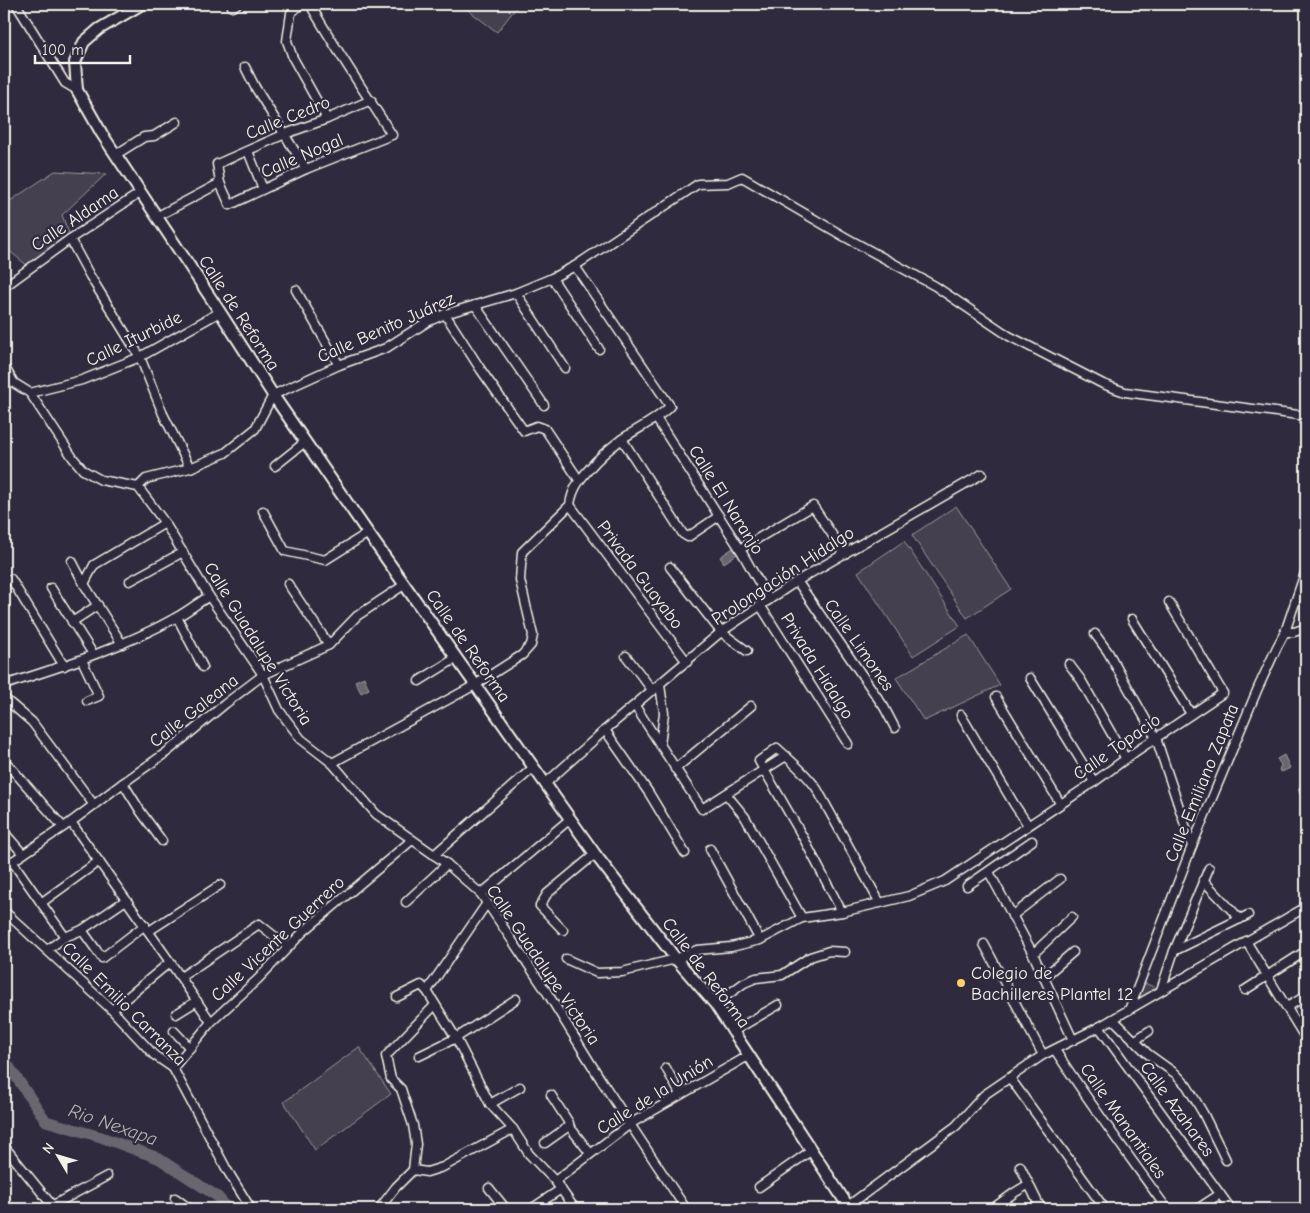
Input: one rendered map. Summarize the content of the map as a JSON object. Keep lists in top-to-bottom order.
{
  "streets": {
    "main road": ["Calle de Reforma"],
    "street": [
      "Calle Cedro",
      "Calle Nogal",
      "Calle Aldama",
      "Calle Benito Juárez",
      "Calle Iturbide",
      "Calle El Naranjo",
      "Privada Guayabo",
      "Prolongación Hidalgo",
      "Calle Guadalupe Victoria",
      "Calle Limones",
      "Privada Hidalgo",
      "Calle Galeana",
      "Calle Topacio",
      "Calle Emiliano Zapata",
      "Calle Vicente Guerrero",
      "Calle Emilio Carranza",
      "Calle de la Unión",
      "Calle Azahares",
      "Calle Manantiales"
    ]
  },
  "crossings": [
    ["Calle Cedro", "Calle Nogal"],
    ["Calle Aldama", "Calle de Reforma"],
    ["Calle de Reforma", "Calle Benito Juárez"],
    ["Calle de Reforma", "Calle Iturbide"],
    ["Calle de Reforma", "Prolongación Hidalgo"],
    ["Calle de Reforma", "Calle Galeana"],
    ["Calle de Reforma", "Calle Topacio"],
    ["Calle de Reforma", "Calle de la Unión"],
    ["Calle El Naranjo", "Prolongación Hidalgo"],
    ["Privada Guayabo", "Prolongación Hidalgo"],
    ["Prolongación Hidalgo", "Calle Limones"],
    ["Prolongación Hidalgo", "Privada Hidalgo"],
    ["Calle Guadalupe Victoria", "Calle Galeana"],
    ["Calle Guadalupe Victoria", "Calle Vicente Guerrero"],
    ["Calle Guadalupe Victoria", "Calle de la Unión"],
    ["Calle Vicente Guerrero", "Calle Emilio Carranza"]
  ],
  "water": ["Rio Nexapa"],
  "places": ["Colegio de Bachilleres Plantel 12"],
  "scale_bar": "100 m",
  "north": "top left"
}
